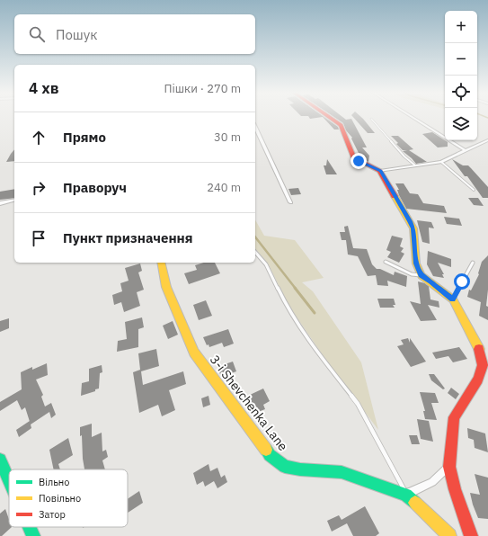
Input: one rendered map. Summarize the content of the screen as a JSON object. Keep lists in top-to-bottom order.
{
  "streets": {
    "street": ["3-i Shevchenka Lane"]
  },
  "legend": ["Вільно", "Повільно", "Затор"],
  "page": {
    "map_buttons": ["+", "−"],
    "search": "Пошук",
    "heading": ["4 хв", "Пішки · 270 m"],
    "list": [
      ["Прямо", "30 m"],
      ["Праворуч", "240 m"],
      "Пункт призначення"
    ]
  }
}
